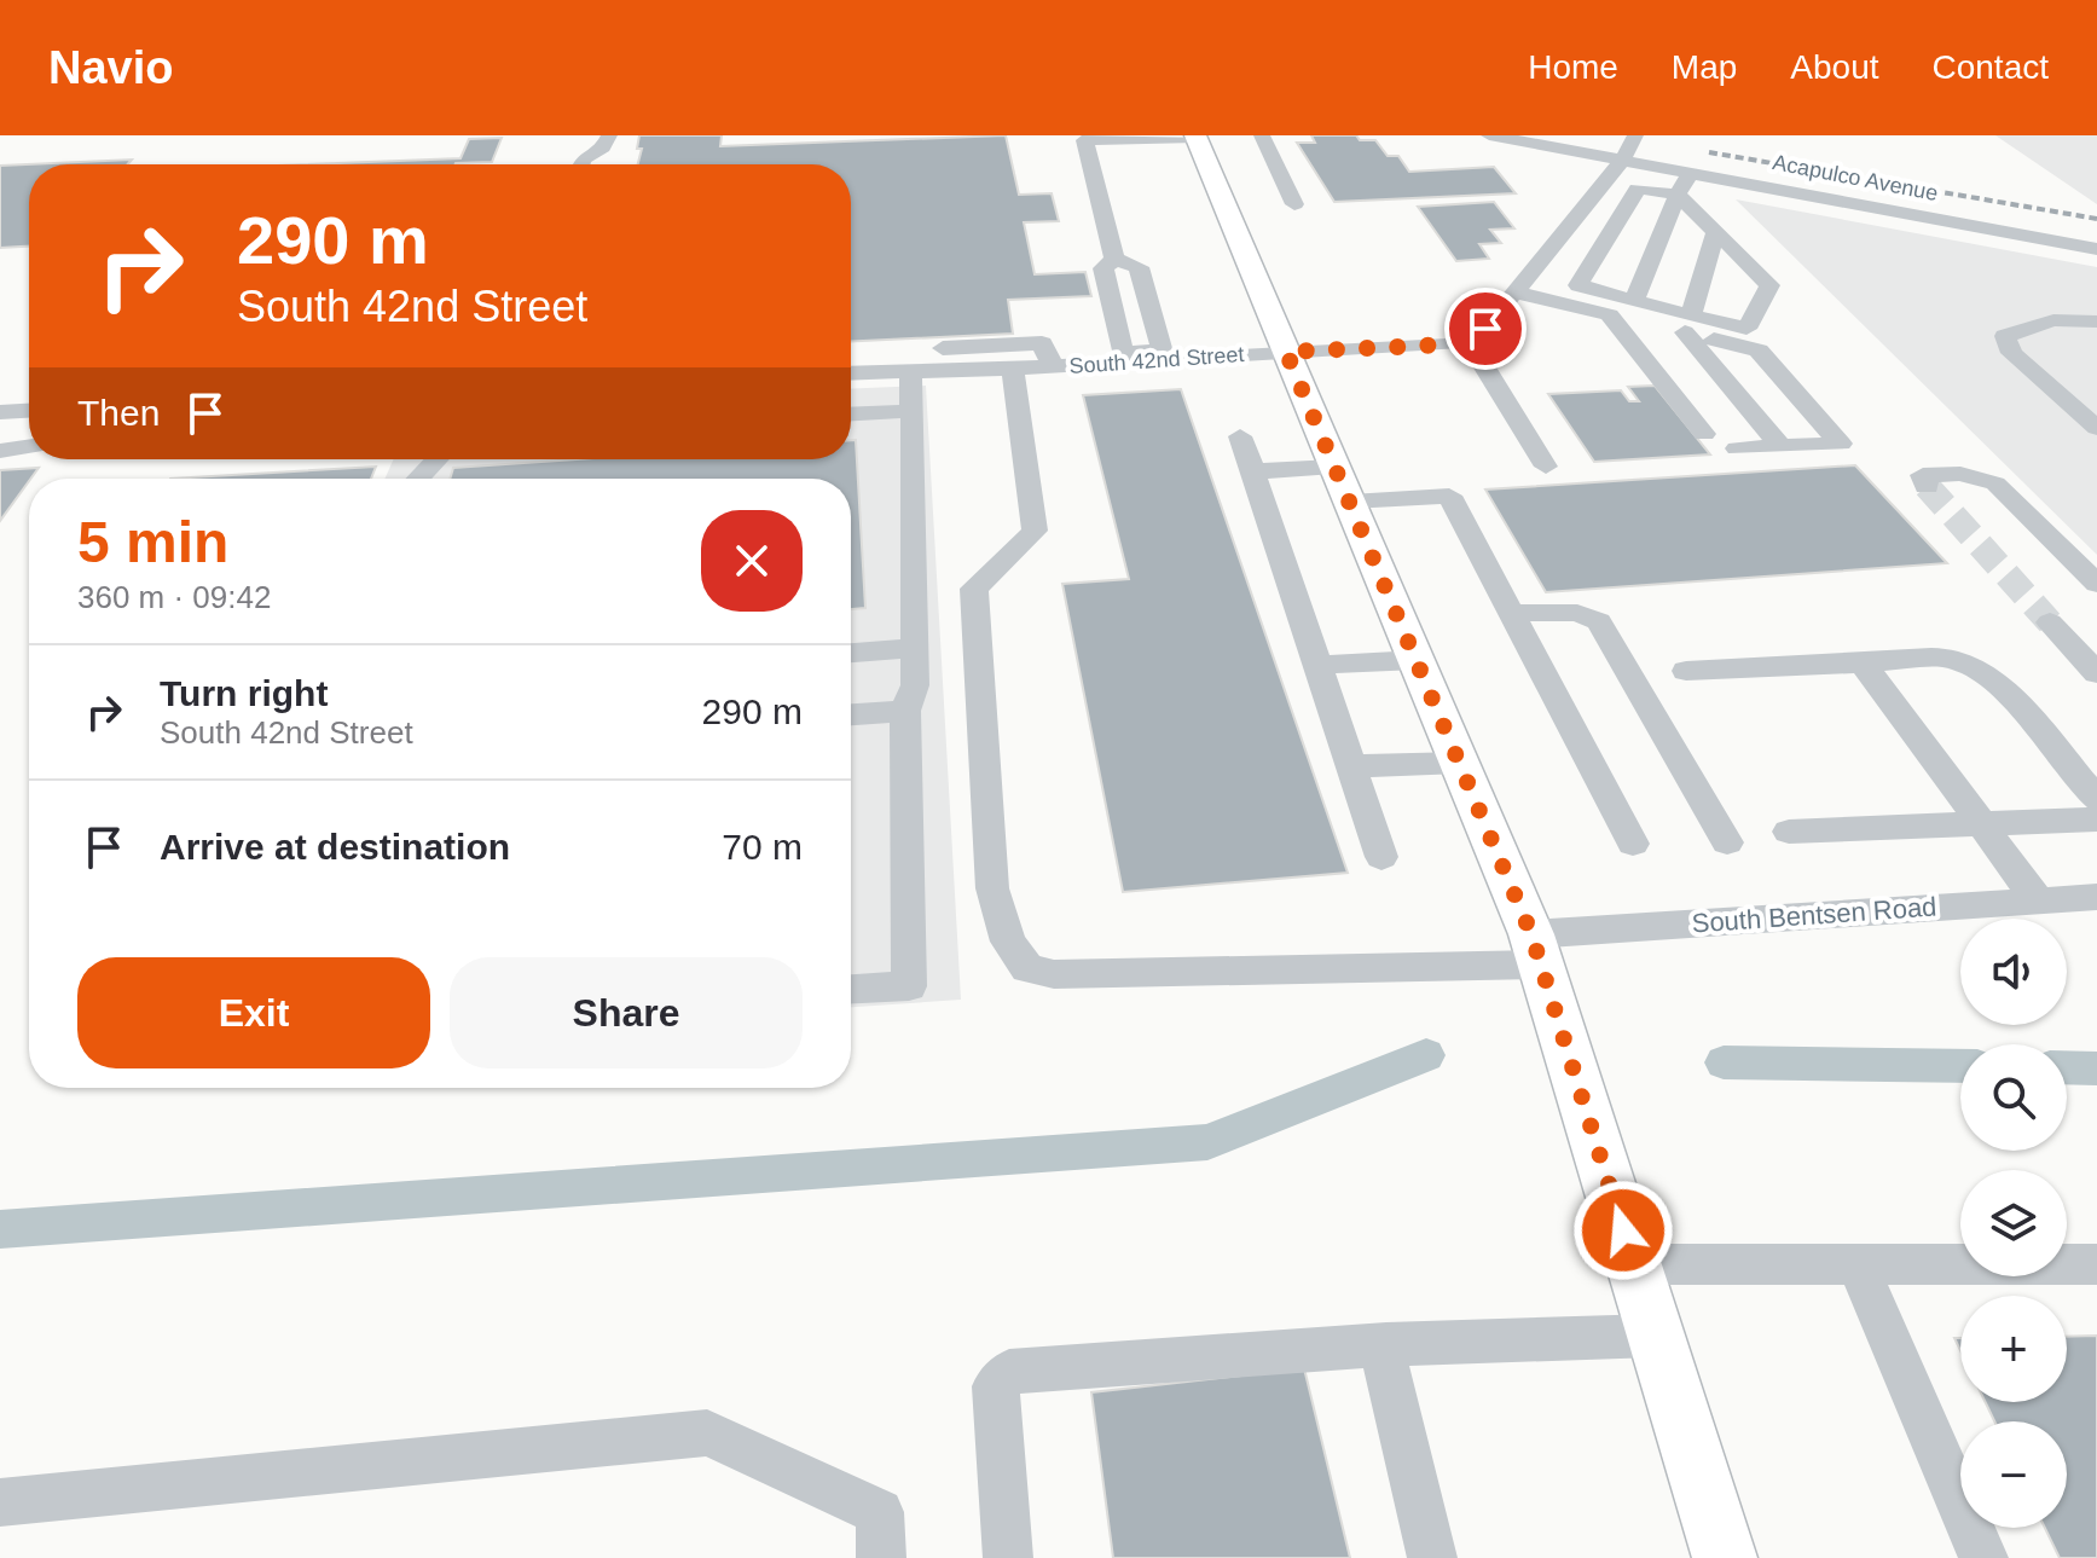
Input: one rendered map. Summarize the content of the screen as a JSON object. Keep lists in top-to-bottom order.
{
  "streets": {
    "street": ["Acapulco Avenue", "South 42nd Street", "South Bentsen Road"]
  },
  "crossings": [
    ["South 42nd Street", "South Bentsen Road"]
  ],
  "page": {
    "header": "Navio",
    "nav": [
      "Home",
      "Map",
      "About",
      "Contact"
    ],
    "turn": ["290 m", "South 42nd Street"],
    "then": "Then",
    "heading": ["5 min", "360 m · 09:42"],
    "list": [
      {
        "name": "Turn right",
        "note": "South 42nd Street",
        "value": "290 m"
      },
      {
        "name": "Arrive at destination",
        "value": "70 m"
      }
    ],
    "map_buttons": ["+", "−"],
    "buttons": ["Exit", "Share"]
  }
}
